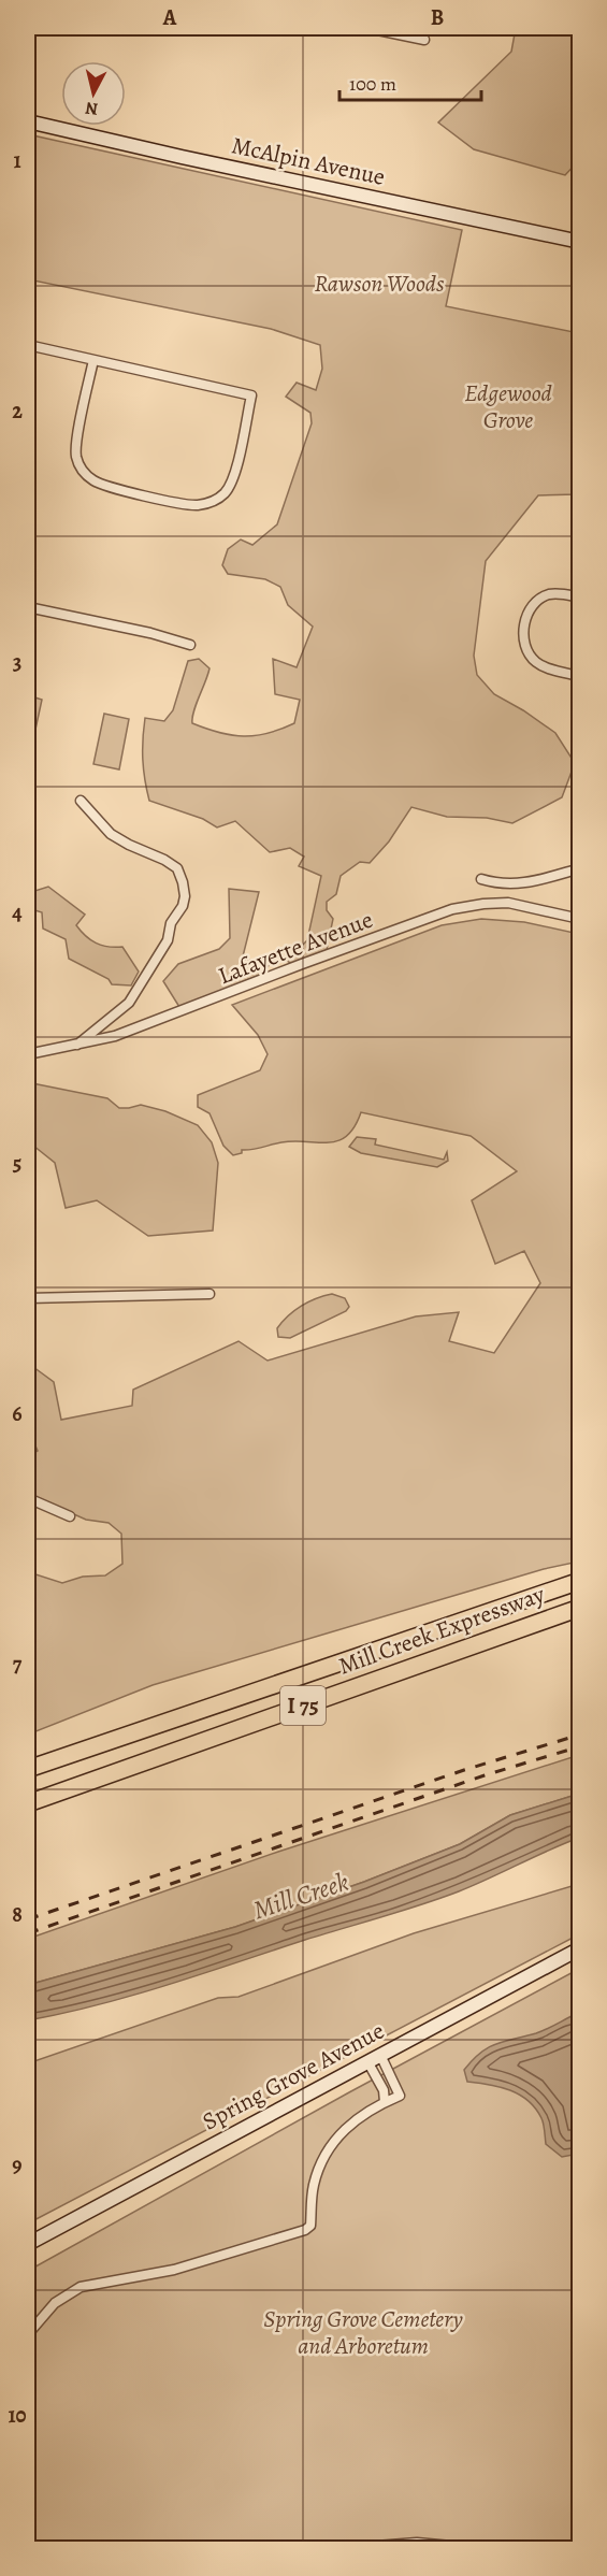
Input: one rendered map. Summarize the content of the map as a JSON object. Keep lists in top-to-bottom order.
{
  "streets": {
    "highway": ["Mill Creek Expressway", "I 75"],
    "main road": ["McAlpin Avenue", "Spring Grove Avenue"],
    "street": ["Lafayette Avenue"]
  },
  "water": ["Mill Creek"],
  "parks": ["Rawson Woods", "Edgewood Grove", "Spring Grove Cemetery and Arboretum"],
  "scale_bar": "100 m",
  "north": "bottom",
  "grid": {
    "columns": ["A", "B"],
    "rows": [
      "1",
      "2",
      "3",
      "4",
      "5",
      "6",
      "7",
      "8",
      "9",
      "10"
    ]
  }
}
